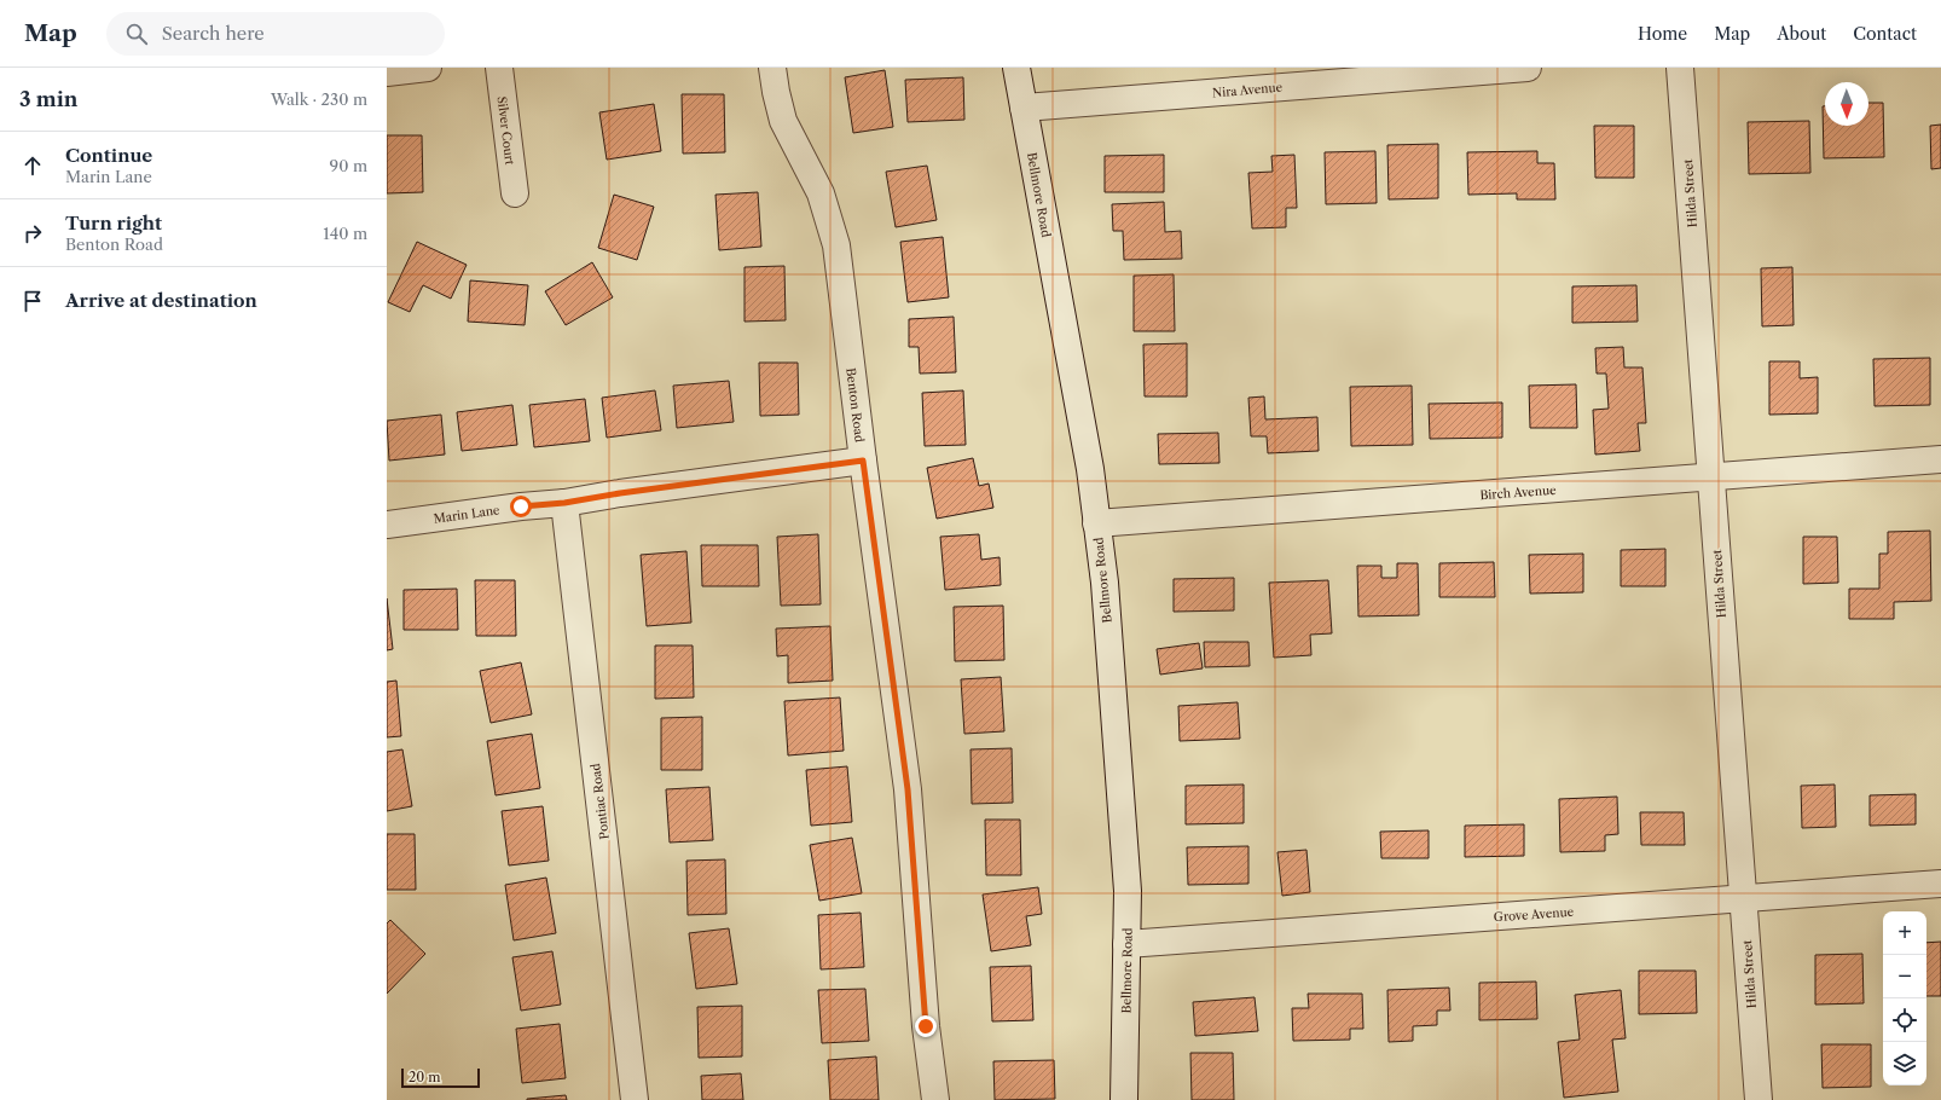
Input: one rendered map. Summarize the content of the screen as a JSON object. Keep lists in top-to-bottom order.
{
  "streets": {
    "street": [
      "Nira Avenue",
      "Silver Court",
      "Hilda Street",
      "Bellmore Road",
      "Benton Road",
      "Birch Avenue",
      "Marin Lane",
      "Pontiac Road",
      "Grove Avenue"
    ]
  },
  "crossings": [
    ["Nira Avenue", "Bellmore Road"],
    ["Hilda Street", "Birch Avenue"],
    ["Hilda Street", "Grove Avenue"],
    ["Bellmore Road", "Birch Avenue"],
    ["Bellmore Road", "Grove Avenue"],
    ["Benton Road", "Marin Lane"],
    ["Marin Lane", "Pontiac Road"]
  ],
  "scale_bar": "20 m",
  "north": "bottom",
  "page": {
    "header": "Map",
    "search": "Search here",
    "nav": [
      "Home",
      "Map",
      "About",
      "Contact"
    ],
    "heading": ["3 min", "Walk · 230 m"],
    "list": [
      ["Continue", "Marin Lane", "90 m"],
      ["Turn right", "Benton Road", "140 m"],
      "Arrive at destination"
    ],
    "map_buttons": ["+", "−"],
    "scale": "20 m"
  }
}
